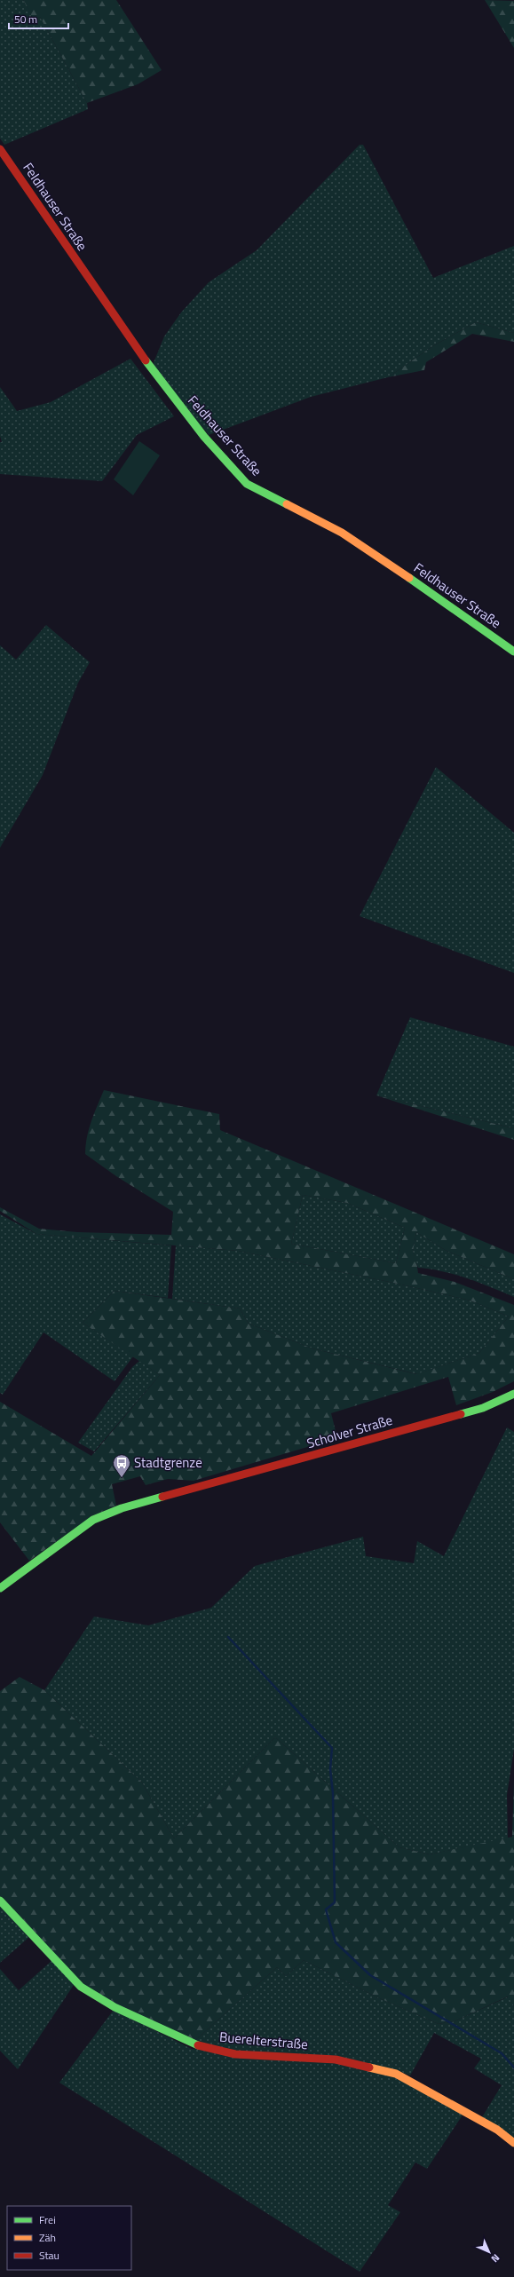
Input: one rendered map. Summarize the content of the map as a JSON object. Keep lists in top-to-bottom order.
{
  "streets": {
    "street": ["Feldhauser Straße", "Scholver Straße", "Buerelterstraße"]
  },
  "places": {
    "bus stop": ["Stadtgrenze"]
  },
  "legend": ["Frei", "Zäh", "Stau"],
  "scale_bar": "50 m",
  "north": "bottom right"
}
